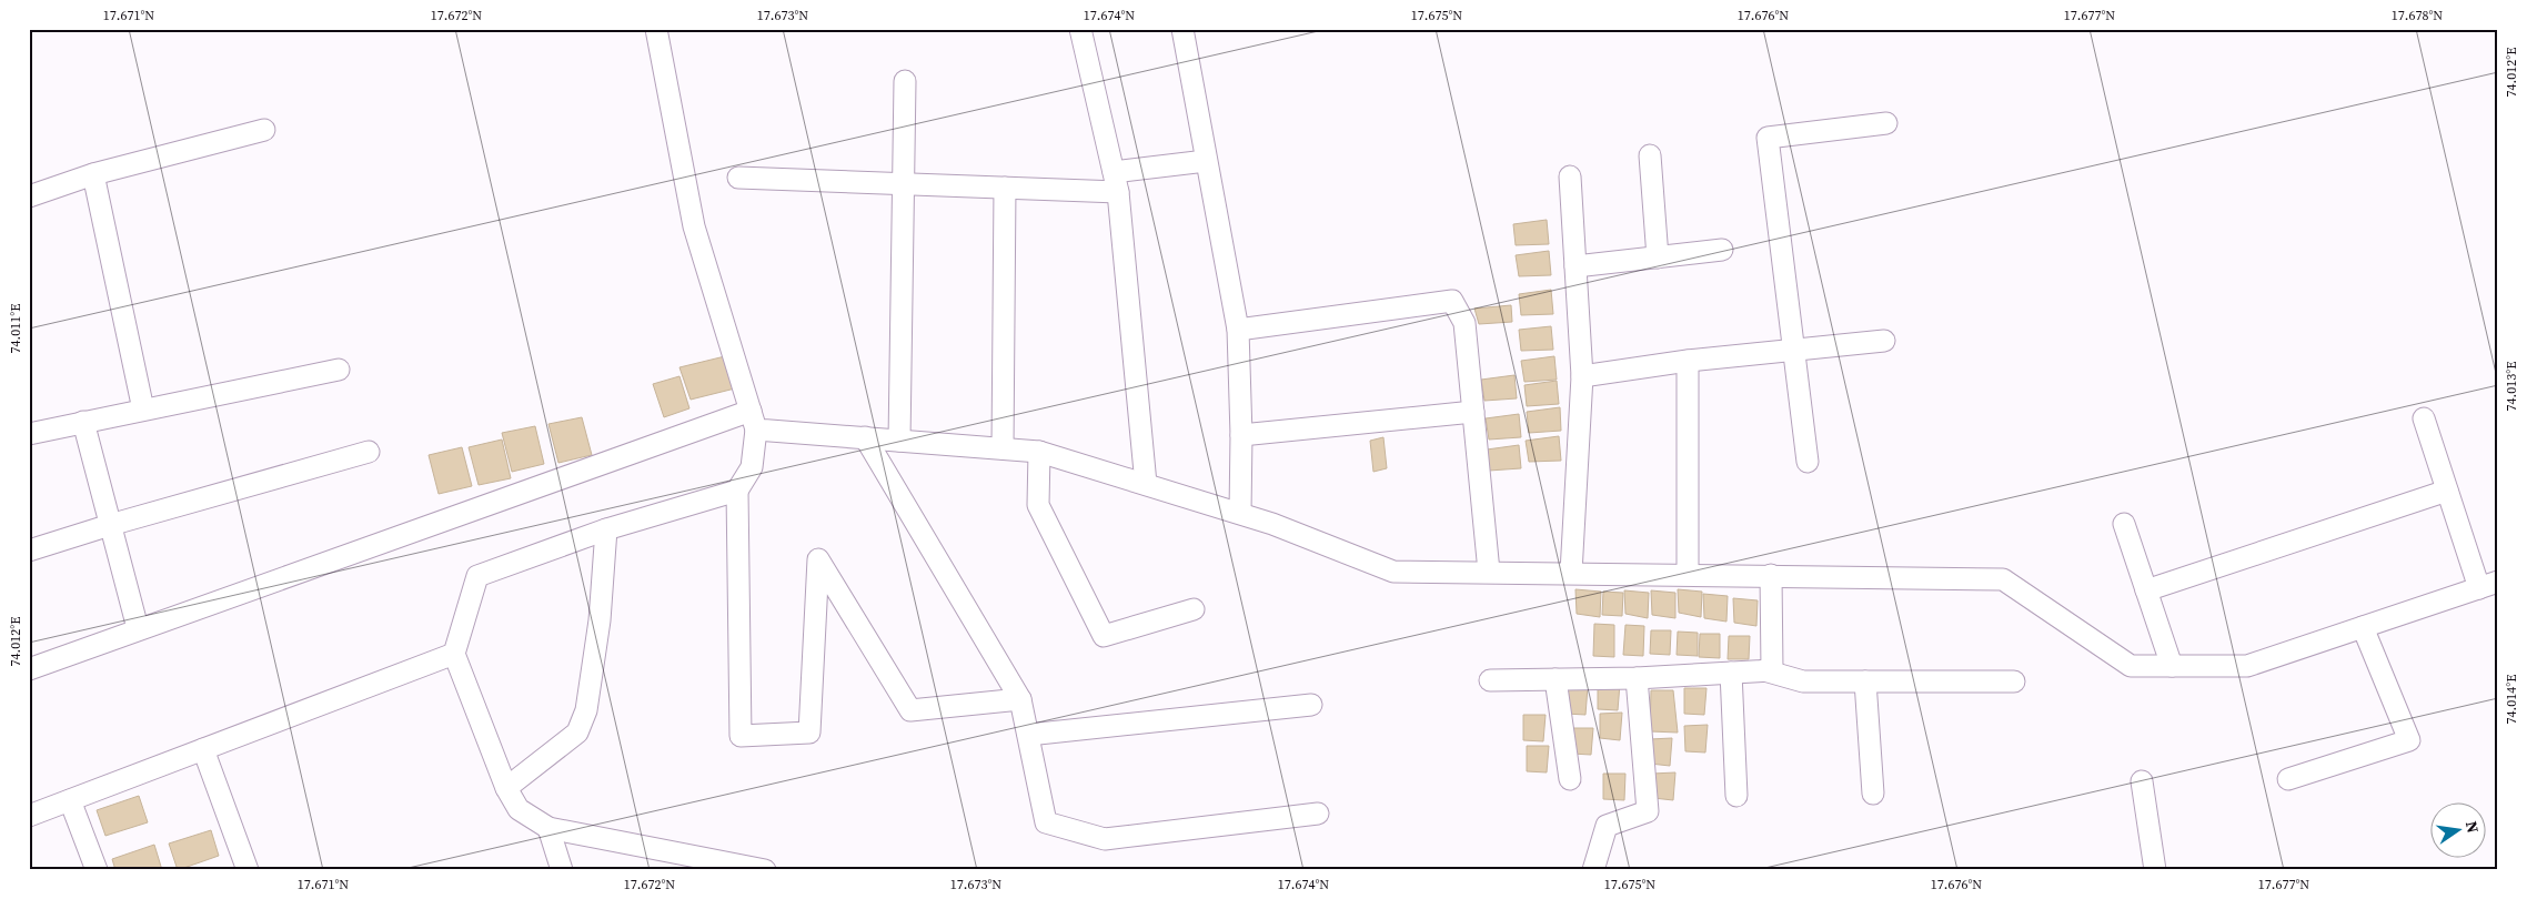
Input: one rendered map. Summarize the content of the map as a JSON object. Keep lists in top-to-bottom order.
{
  "north": "right",
  "coordinates": [
    "17.671°N",
    "17.672°N",
    "17.673°N",
    "17.674°N",
    "17.675°N",
    "17.676°N",
    "17.677°N",
    "17.678°N",
    "74.012°E",
    "74.011°E",
    "74.013°E",
    "74.014°E"
  ]
}
